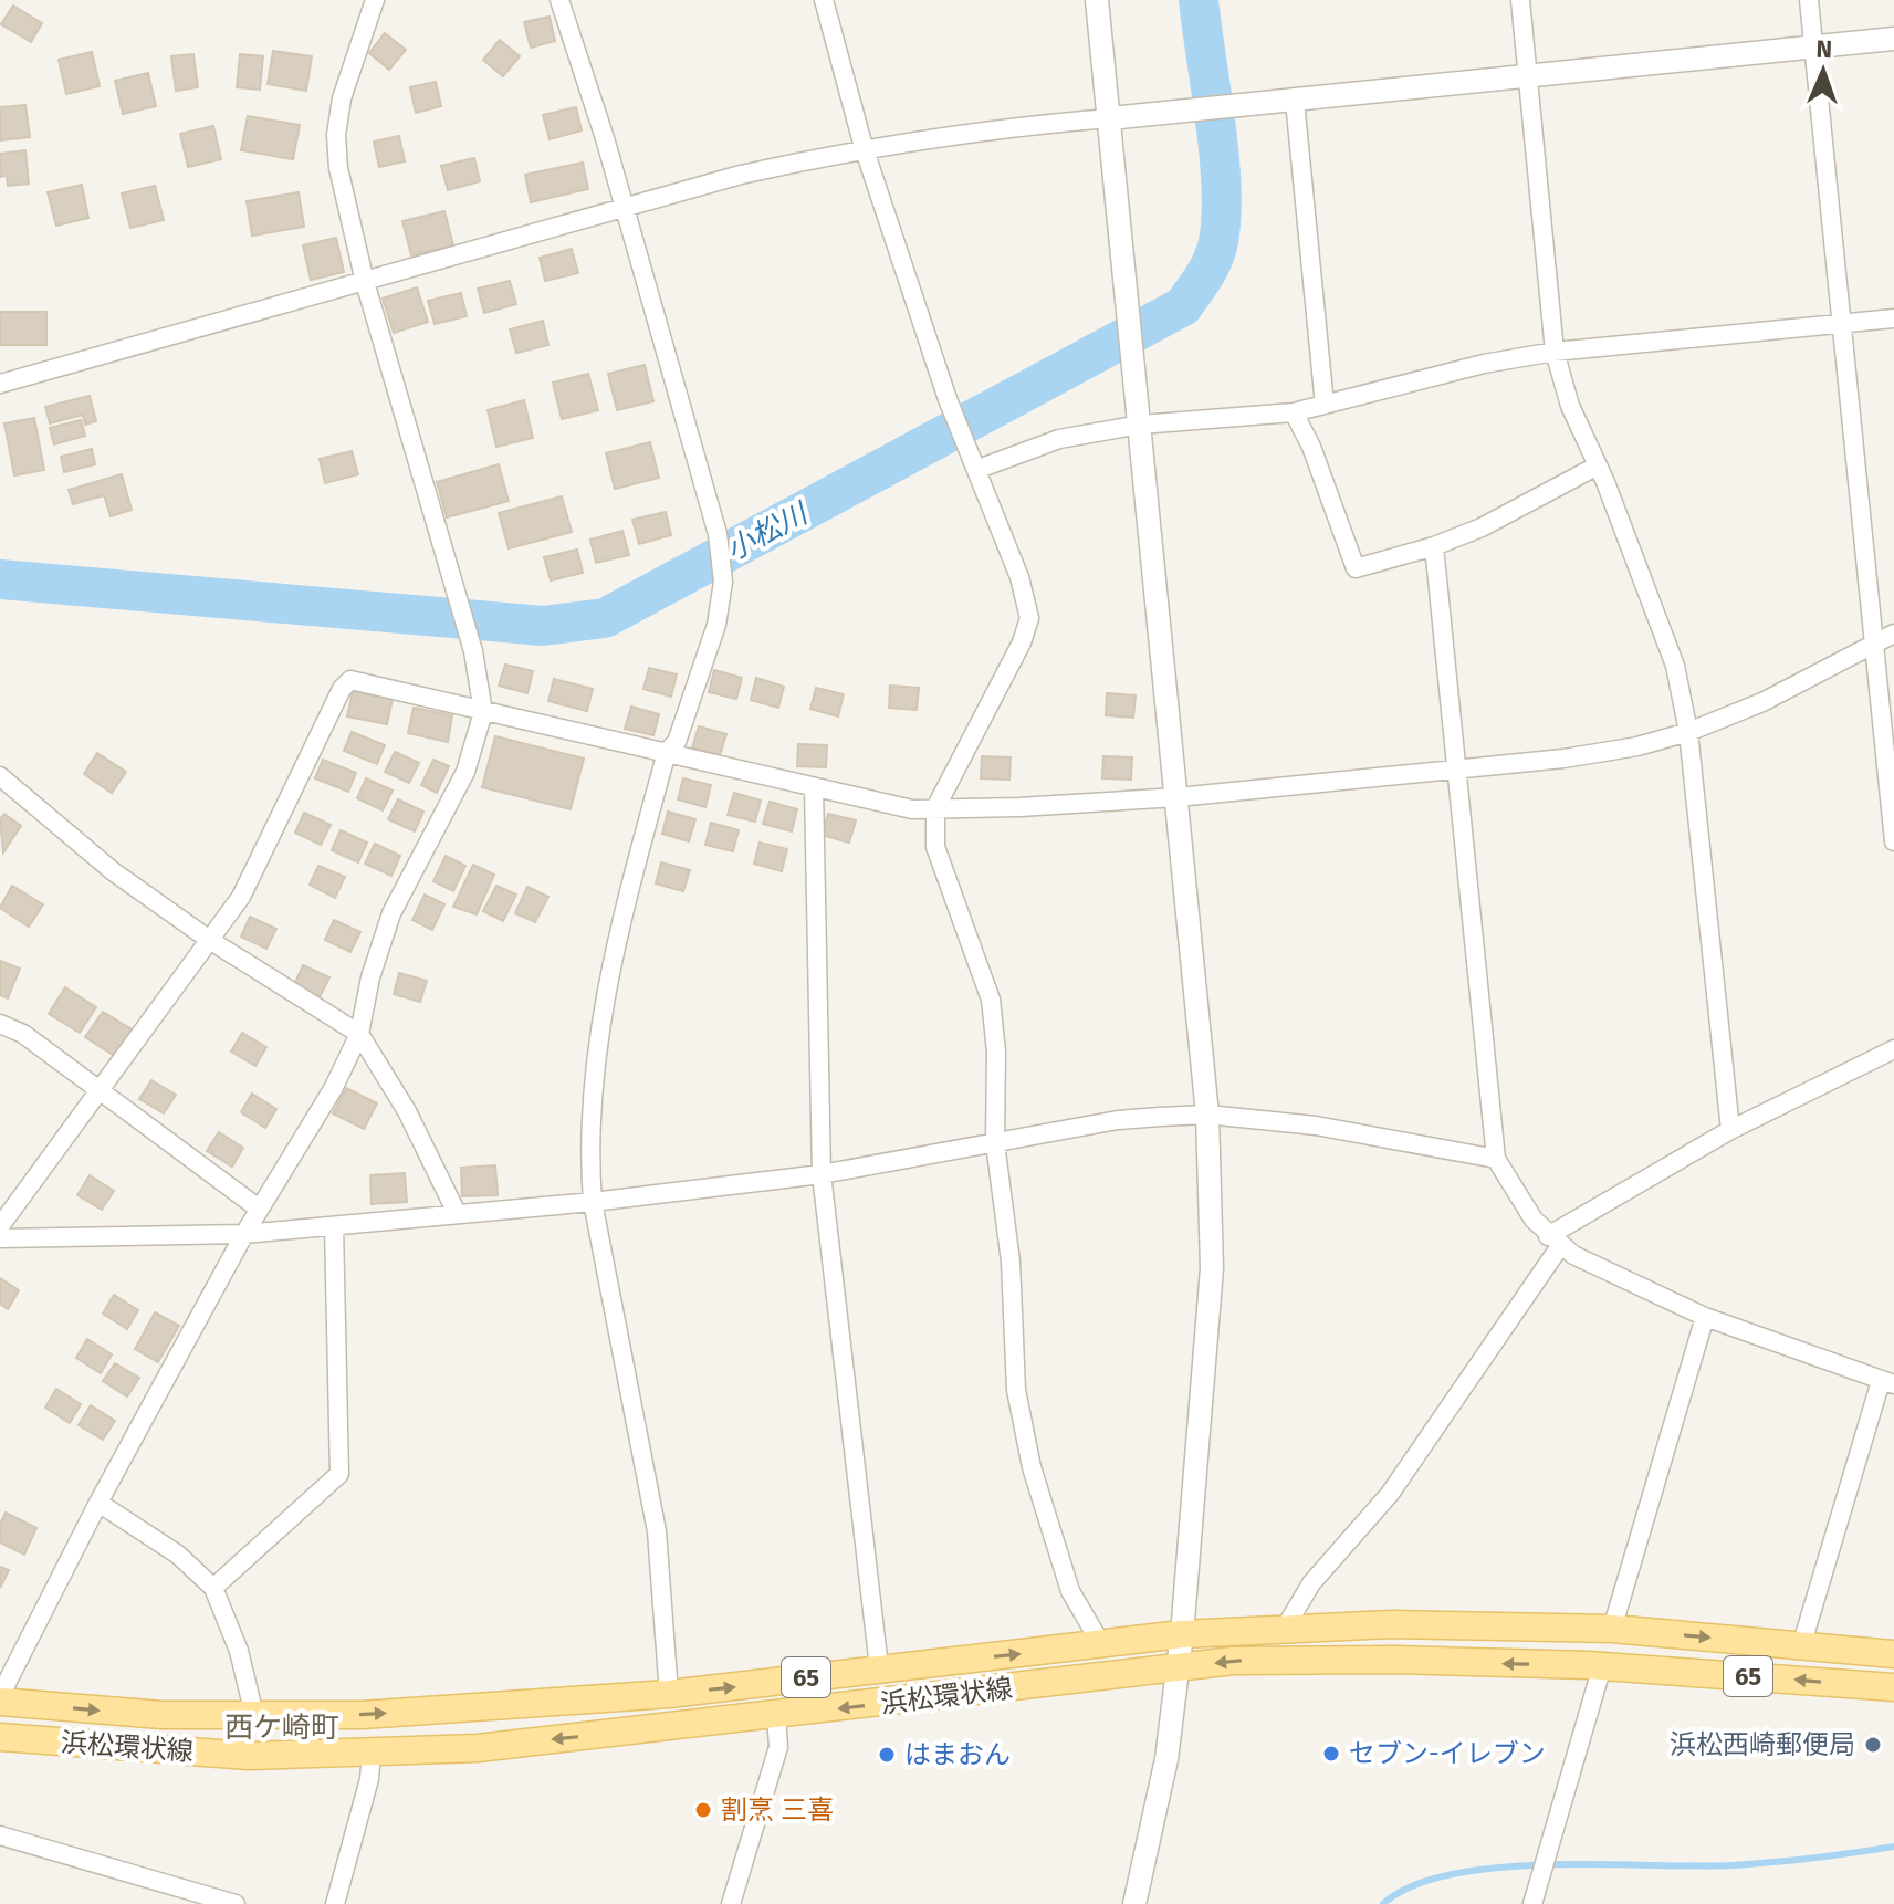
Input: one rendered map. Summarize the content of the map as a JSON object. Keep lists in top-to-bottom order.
{
  "streets": {
    "main road": ["65", "浜松環状線"]
  },
  "districts": ["西ケ崎町"],
  "water": ["小松川"],
  "places": [
    "浜松西崎郵便局",
    "セブン-イレブン",
    "はまおん",
    "割烹 三喜"
  ],
  "north": "top"
}
